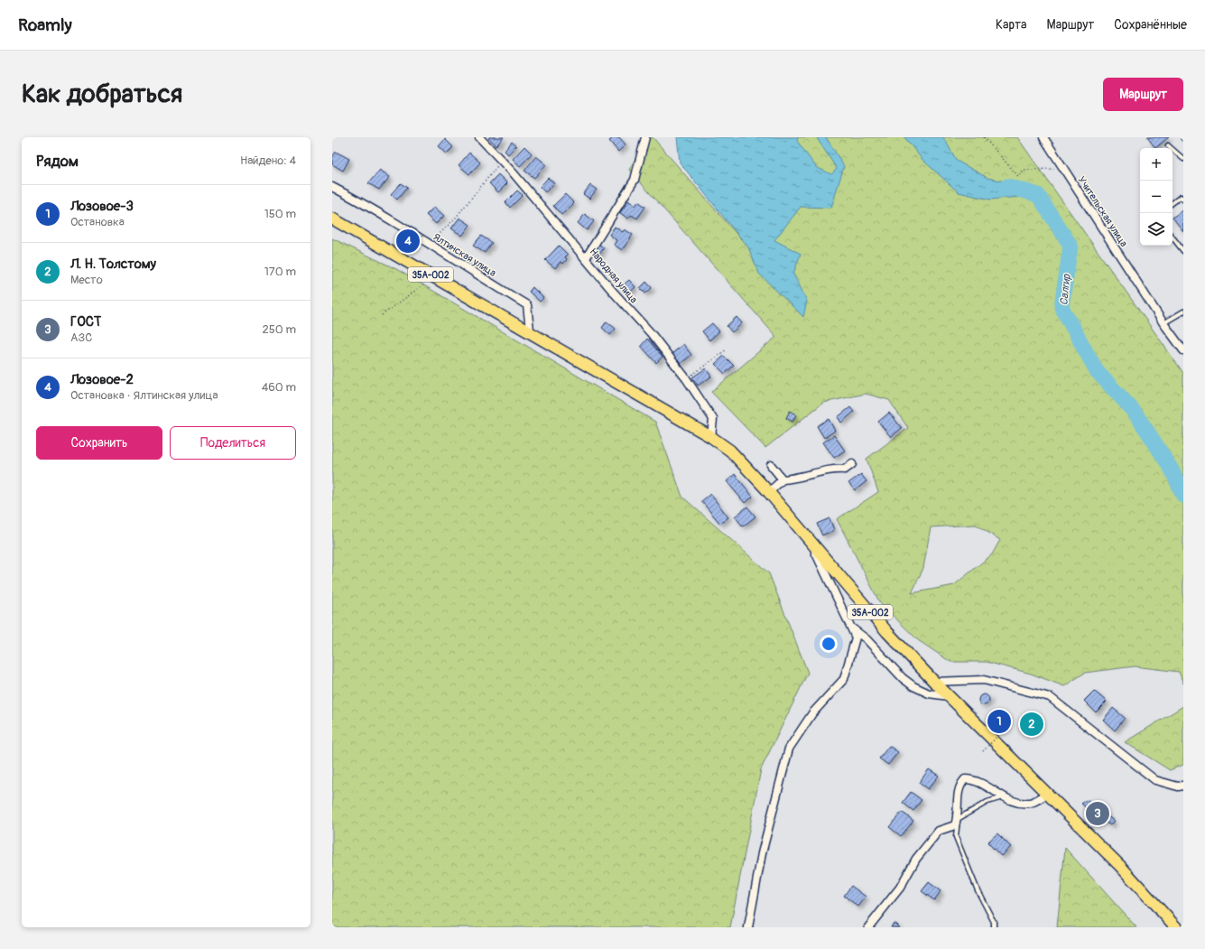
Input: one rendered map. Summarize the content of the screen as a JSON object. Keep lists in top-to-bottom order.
{
  "streets": {
    "main road": ["35А-002"],
    "street": ["Учительская улица", "Ялтинская улица", "Народная улица"]
  },
  "crossings": [
    ["Ялтинская улица", "35А-002"],
    ["35А-002", "Народная улица"]
  ],
  "water": ["Салгир"],
  "page": {
    "header": "Roamly",
    "nav": ["Карта", "Маршрут", "Сохранённые"],
    "buttons": [
      "Маршрут",
      ["Сохранить", "Поделиться"]
    ],
    "title": "Как добраться",
    "heading": ["Рядом", "Найдено: 4"],
    "map_buttons": ["+", "−"],
    "list": [
      {
        "mark": "1",
        "name": "Лозовое-3",
        "note": "Остановка",
        "value": "150 m"
      },
      {
        "mark": "2",
        "name": "Л. Н. Толстому",
        "note": "Место",
        "value": "170 m"
      },
      {
        "mark": "3",
        "name": "ГОСТ",
        "note": "АЗС",
        "value": "250 m"
      },
      {
        "mark": "4",
        "name": "Лозовое-2",
        "note": "Остановка · Ялтинская улица",
        "value": "460 m"
      }
    ],
    "pins": [
      "4",
      "1",
      "2",
      "3"
    ]
  }
}
